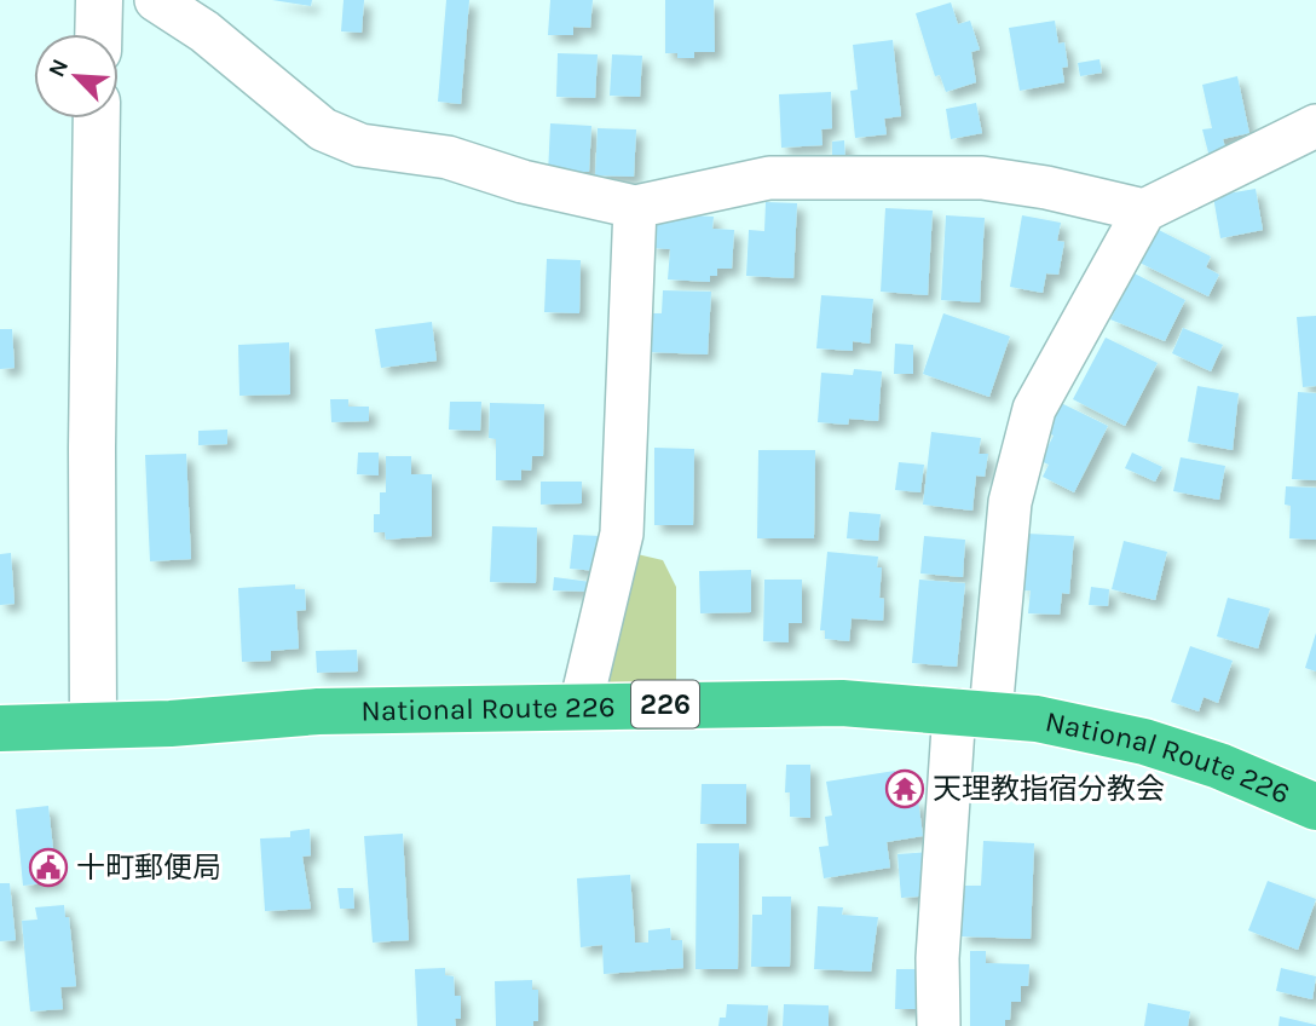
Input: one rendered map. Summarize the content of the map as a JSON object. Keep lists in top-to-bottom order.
{
  "streets": {
    "highway": ["226", "National Route 226"]
  },
  "places": {
    "temple": ["天理教指宿分教会"],
    "public building": ["十町郵便局"]
  },
  "north": "top left"
}
